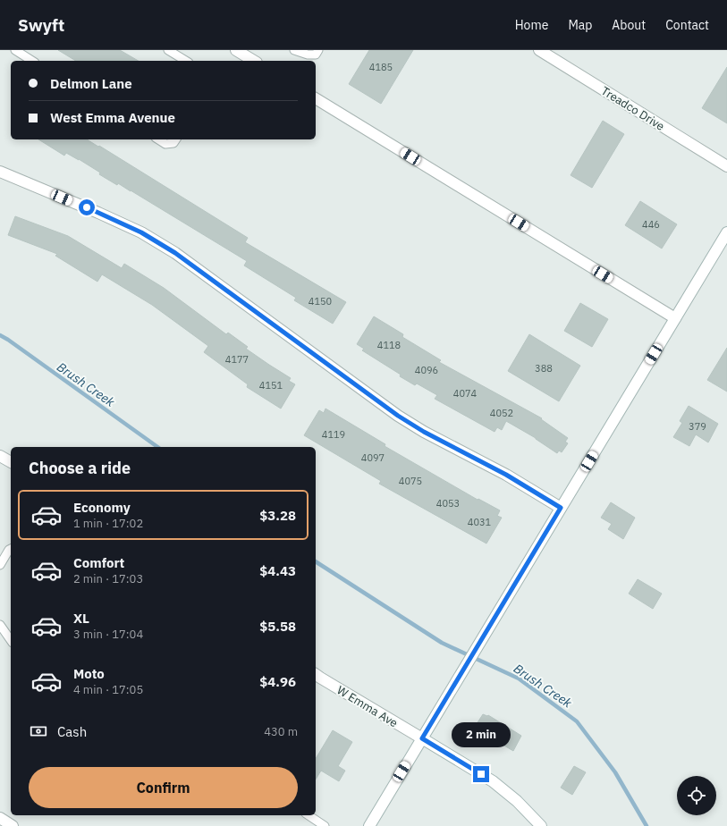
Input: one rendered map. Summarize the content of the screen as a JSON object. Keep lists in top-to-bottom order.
{
  "streets": {
    "street": ["Treadco Drive", "W Emma Ave"]
  },
  "water": ["Brush Creek"],
  "house_numbers": [
    "4185",
    "446",
    "4150",
    "4118",
    "4177",
    "388",
    "4096",
    "4151",
    "4074",
    "4052",
    "379",
    "4119",
    "4097",
    "4075",
    "4053",
    "4031"
  ],
  "page": {
    "header": "Swyft",
    "nav": [
      "Home",
      "Map",
      "About",
      "Contact"
    ],
    "banner": ["Delmon Lane", "West Emma Avenue"],
    "heading": "Choose a ride",
    "list": [
      {
        "name": "Economy",
        "note": "1 min · 17:02",
        "value": "$3.28"
      },
      {
        "name": "Comfort",
        "note": "2 min · 17:03",
        "value": "$4.43"
      },
      {
        "name": "XL",
        "note": "3 min · 17:04",
        "value": "$5.58"
      },
      {
        "name": "Moto",
        "note": "4 min · 17:05",
        "value": "$4.96"
      }
    ],
    "pay": ["Cash", "430 m"],
    "bubble": "2 min",
    "buttons": "Confirm"
  }
}
